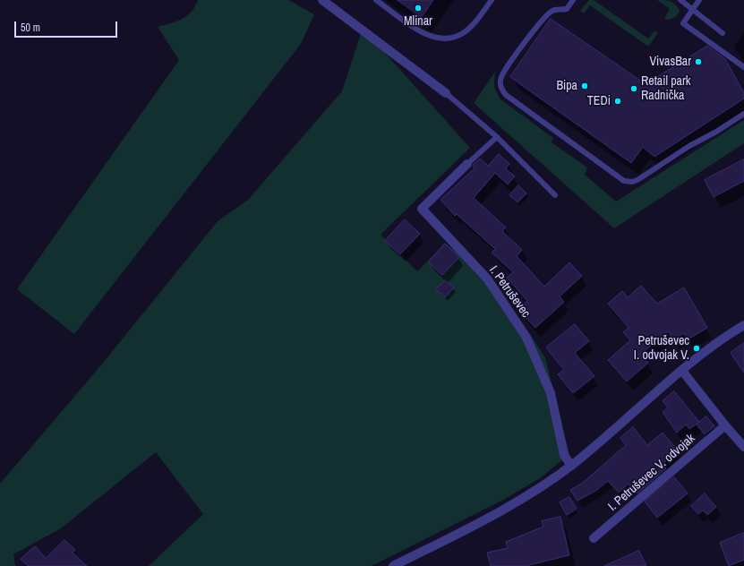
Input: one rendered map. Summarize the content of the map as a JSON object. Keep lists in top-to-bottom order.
{
  "streets": {
    "street": ["I. Petruševec", "I. Petruševec V. odvojak"]
  },
  "places": [
    "Mlinar",
    "VivasBar",
    "Bipa",
    "Retail park Radnička",
    "TEDi",
    "Petruševec I. odvojak V."
  ],
  "scale_bar": "50 m"
}
